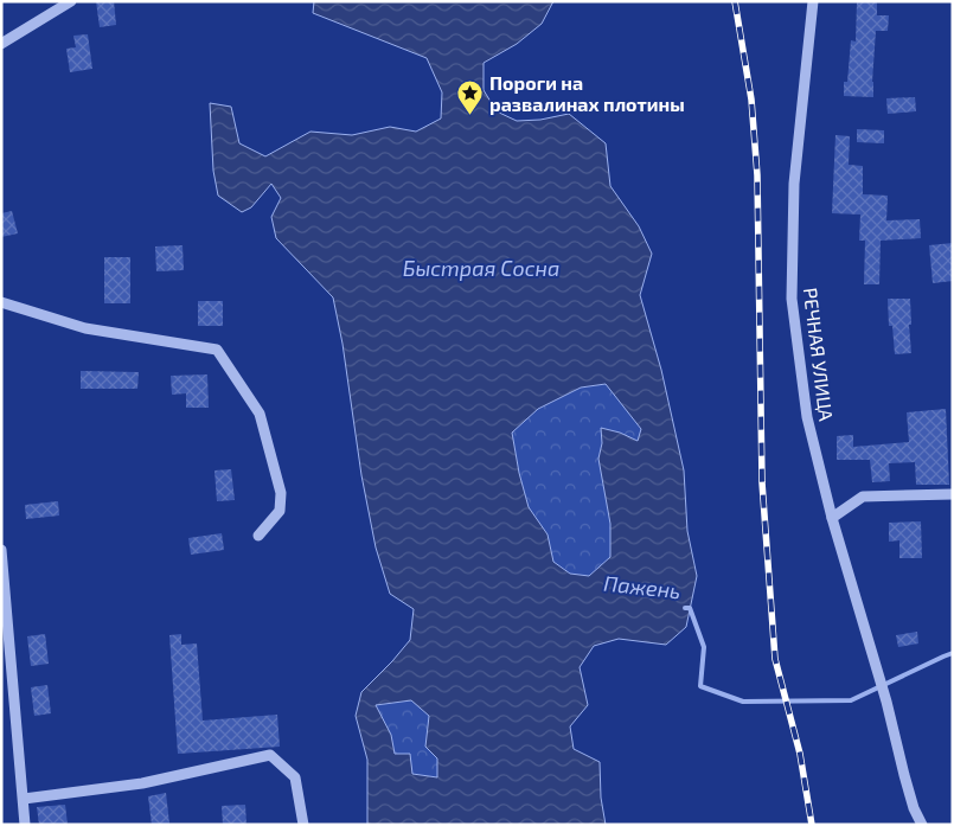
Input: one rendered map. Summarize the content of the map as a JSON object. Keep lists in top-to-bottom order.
{
  "streets": {
    "street": ["РЕЧНАЯ УЛИЦА"]
  },
  "water": ["Быстрая Сосна", "Пажень"],
  "places": {
    "place": ["Пороги на развалинах плотины"]
  }
}
